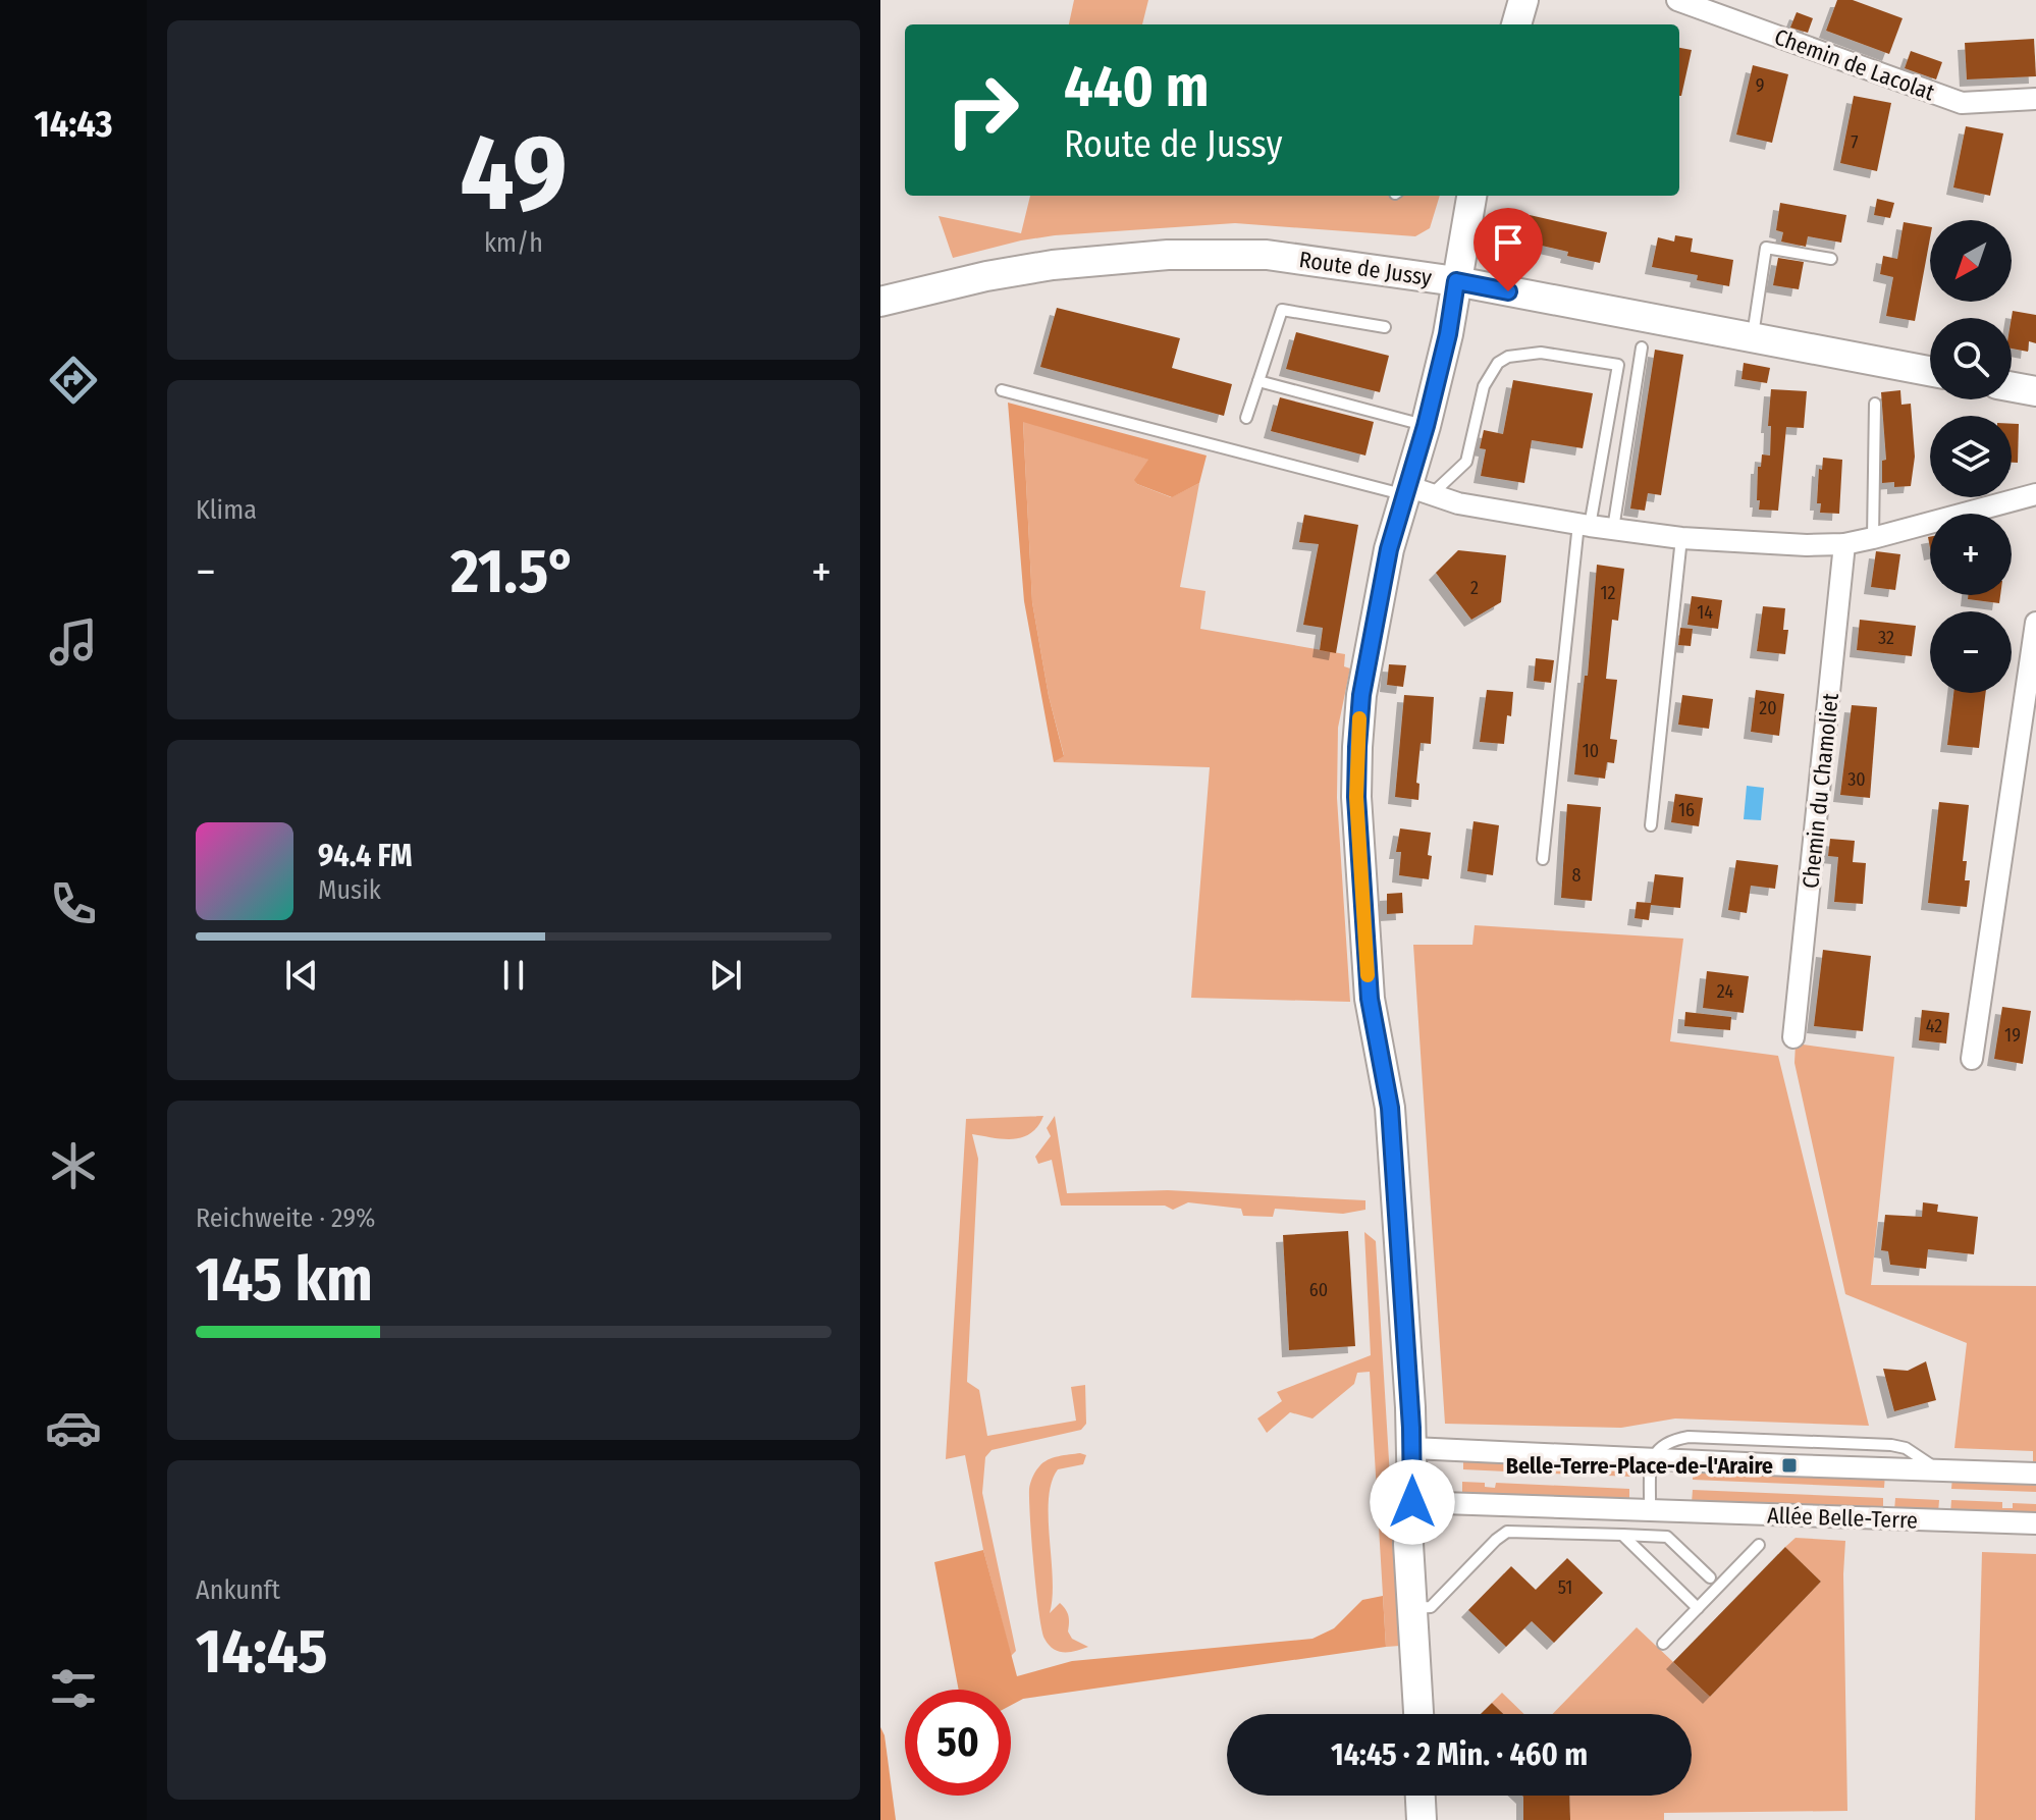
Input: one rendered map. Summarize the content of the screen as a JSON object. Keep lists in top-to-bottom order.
{
  "streets": {
    "main road": ["Route de Jussy"],
    "street": ["Chemin de Lacolat", "Chemin du Chamoliet", "Allée Belle-Terre"]
  },
  "places": {
    "transit": ["Belle-Terre-Place-de-l'Araire"]
  },
  "house_numbers": [
    "9",
    "7",
    "2",
    "12",
    "14",
    "32",
    "20",
    "10",
    "30",
    "16",
    "8",
    "24",
    "42",
    "19",
    "60",
    "51"
  ],
  "north": "bottom left",
  "page": {
    "tabs": "14:43",
    "tile": [
      ["49", "km/h"],
      "Klima",
      ["Reichweite · 29%", "145 km"],
      ["Ankunft", "14:45"]
    ],
    "turn": ["440 m", "Route de Jussy"],
    "map_buttons": ["+", "−"],
    "heat": ["−", "21.5°", "+"],
    "song": ["94.4 FM", "Musik"],
    "limit": "50",
    "trip": "14:45 · 2 Min. · 460 m"
  }
}
